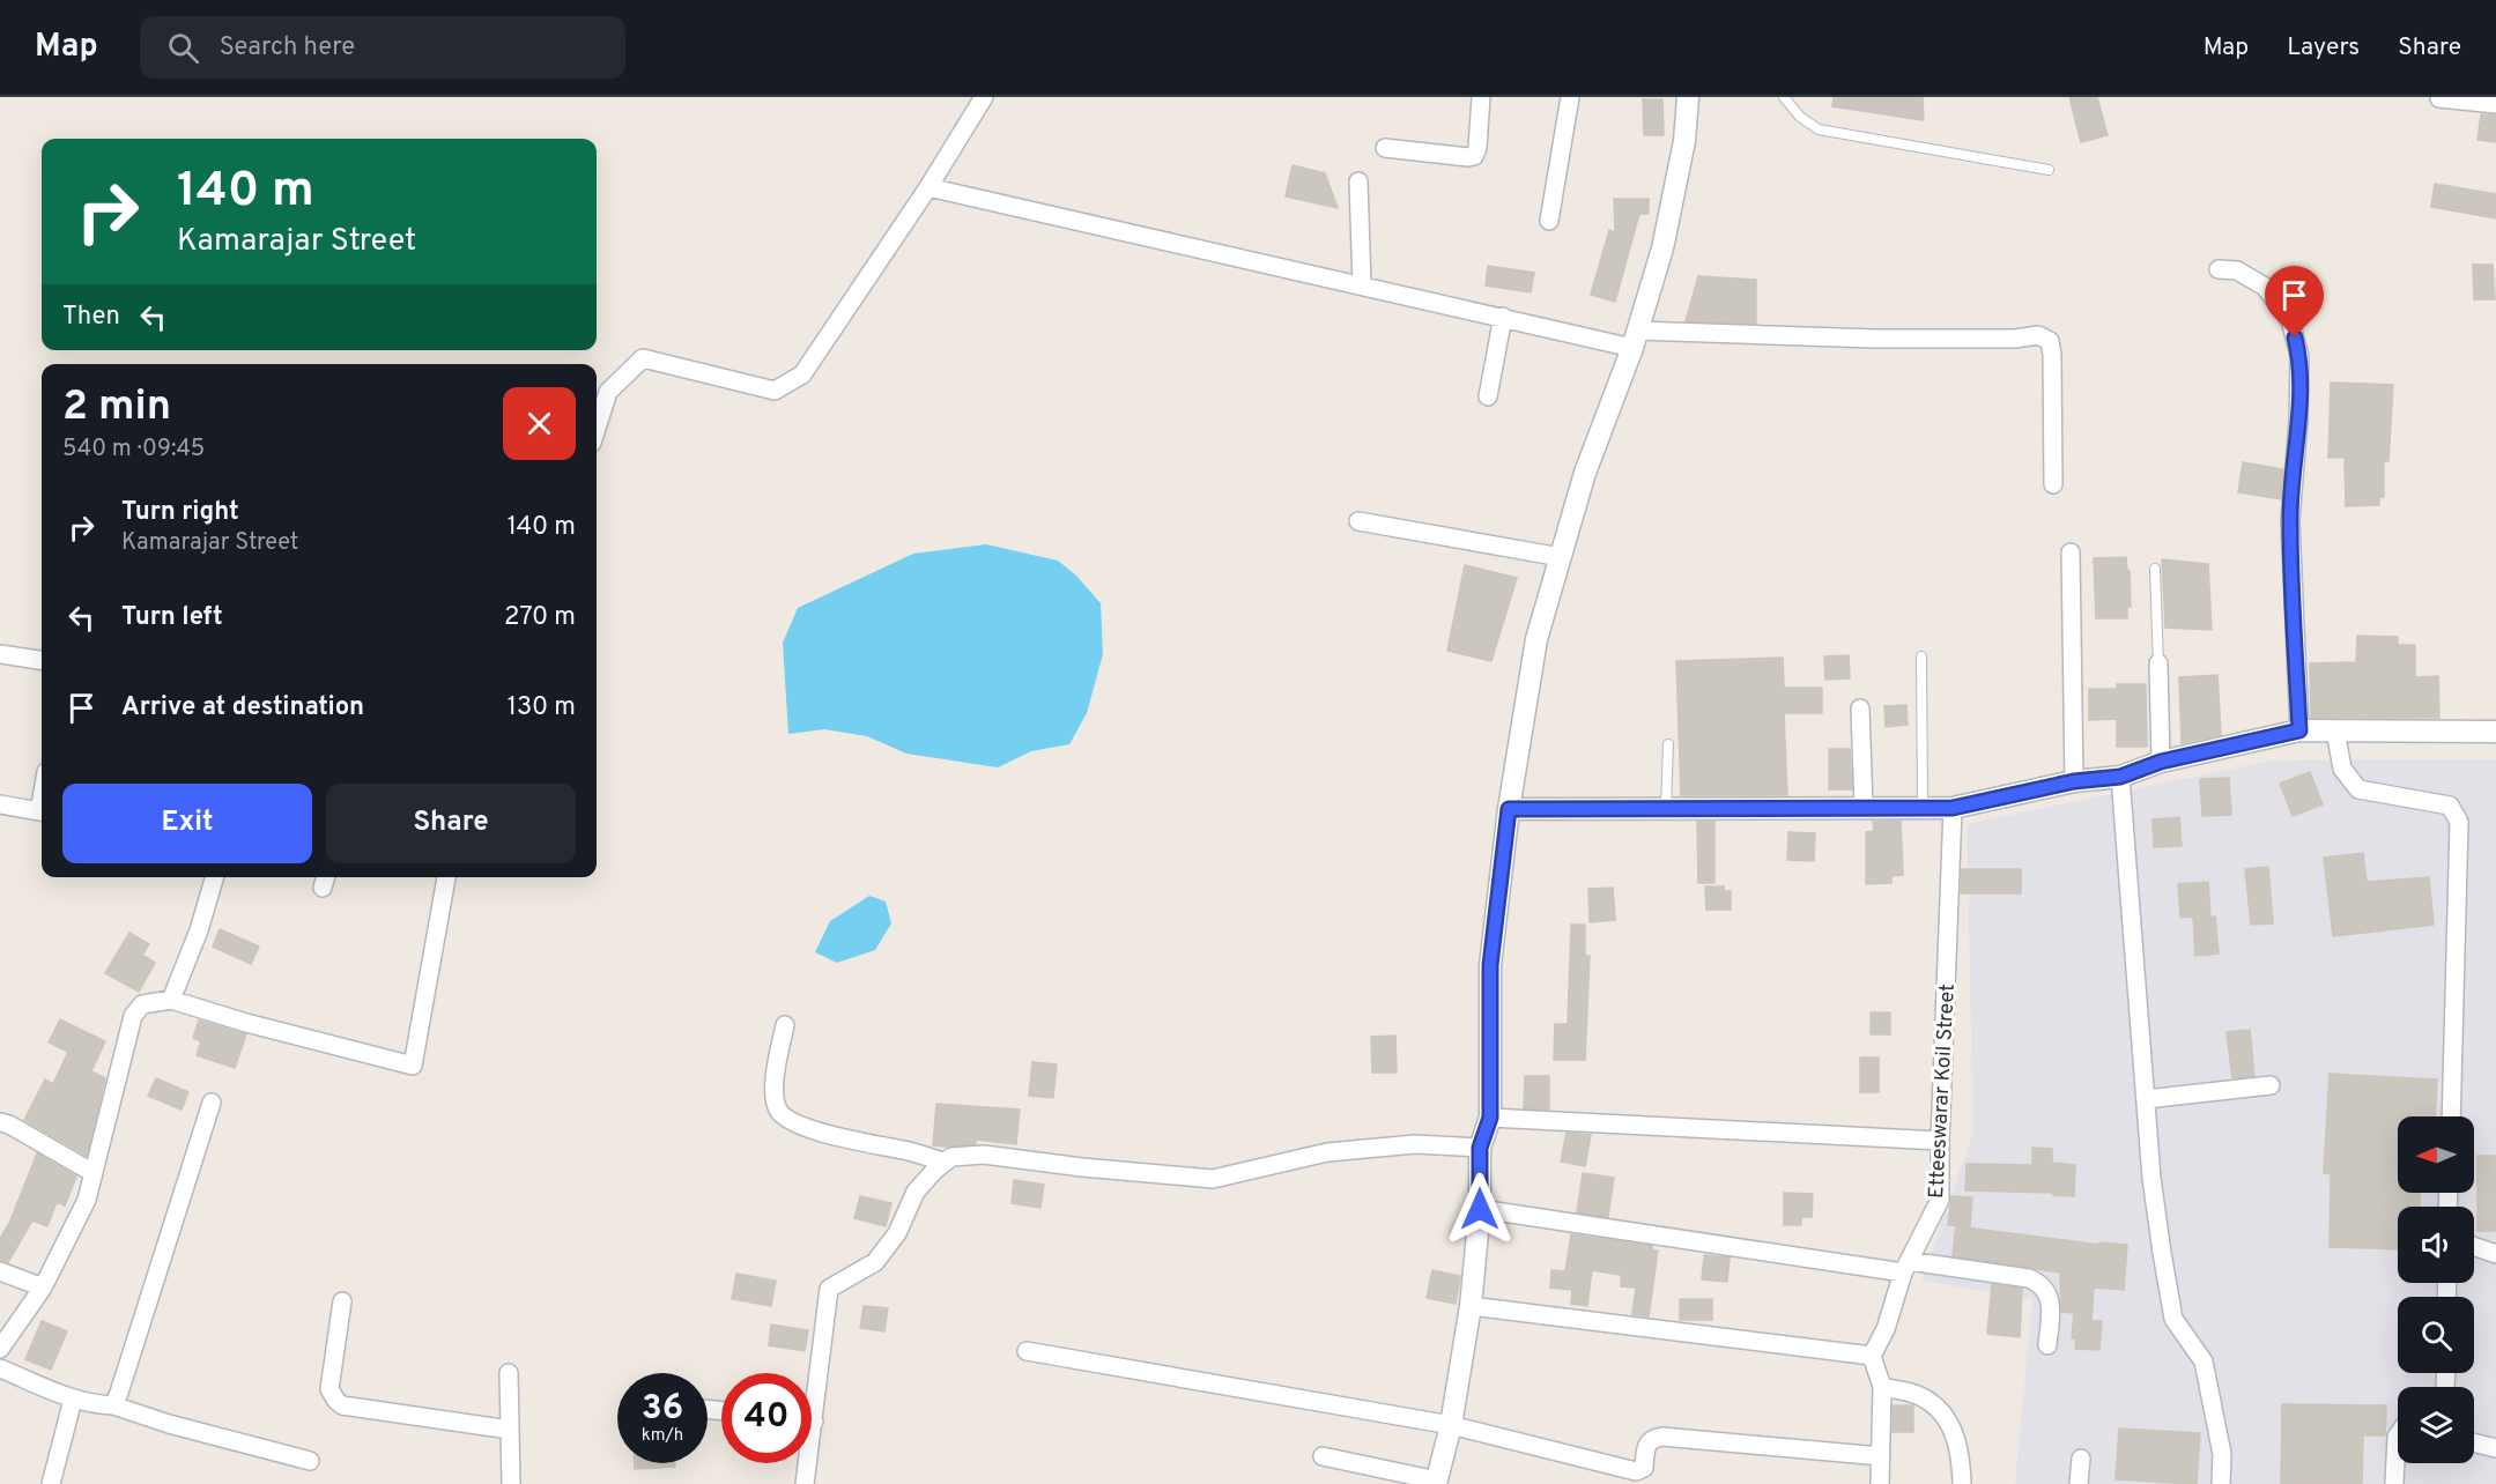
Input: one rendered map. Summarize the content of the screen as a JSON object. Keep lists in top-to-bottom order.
{
  "streets": {
    "street": ["Etteeswarar Koil Street"]
  },
  "north": "left",
  "page": {
    "header": "Map",
    "search": "Search here",
    "nav": ["Map", "Layers", "Share"],
    "turn": ["140 m", "Kamarajar Street"],
    "then": "Then",
    "heading": ["2 min", "540 m · 09:45"],
    "list": [
      {
        "name": "Turn right",
        "note": "Kamarajar Street",
        "value": "140 m"
      },
      {
        "name": "Turn left",
        "value": "270 m"
      },
      {
        "name": "Arrive at destination",
        "value": "130 m"
      }
    ],
    "buttons": ["Exit", "Share"],
    "speed": "36 km/h",
    "limit": "40"
  }
}
